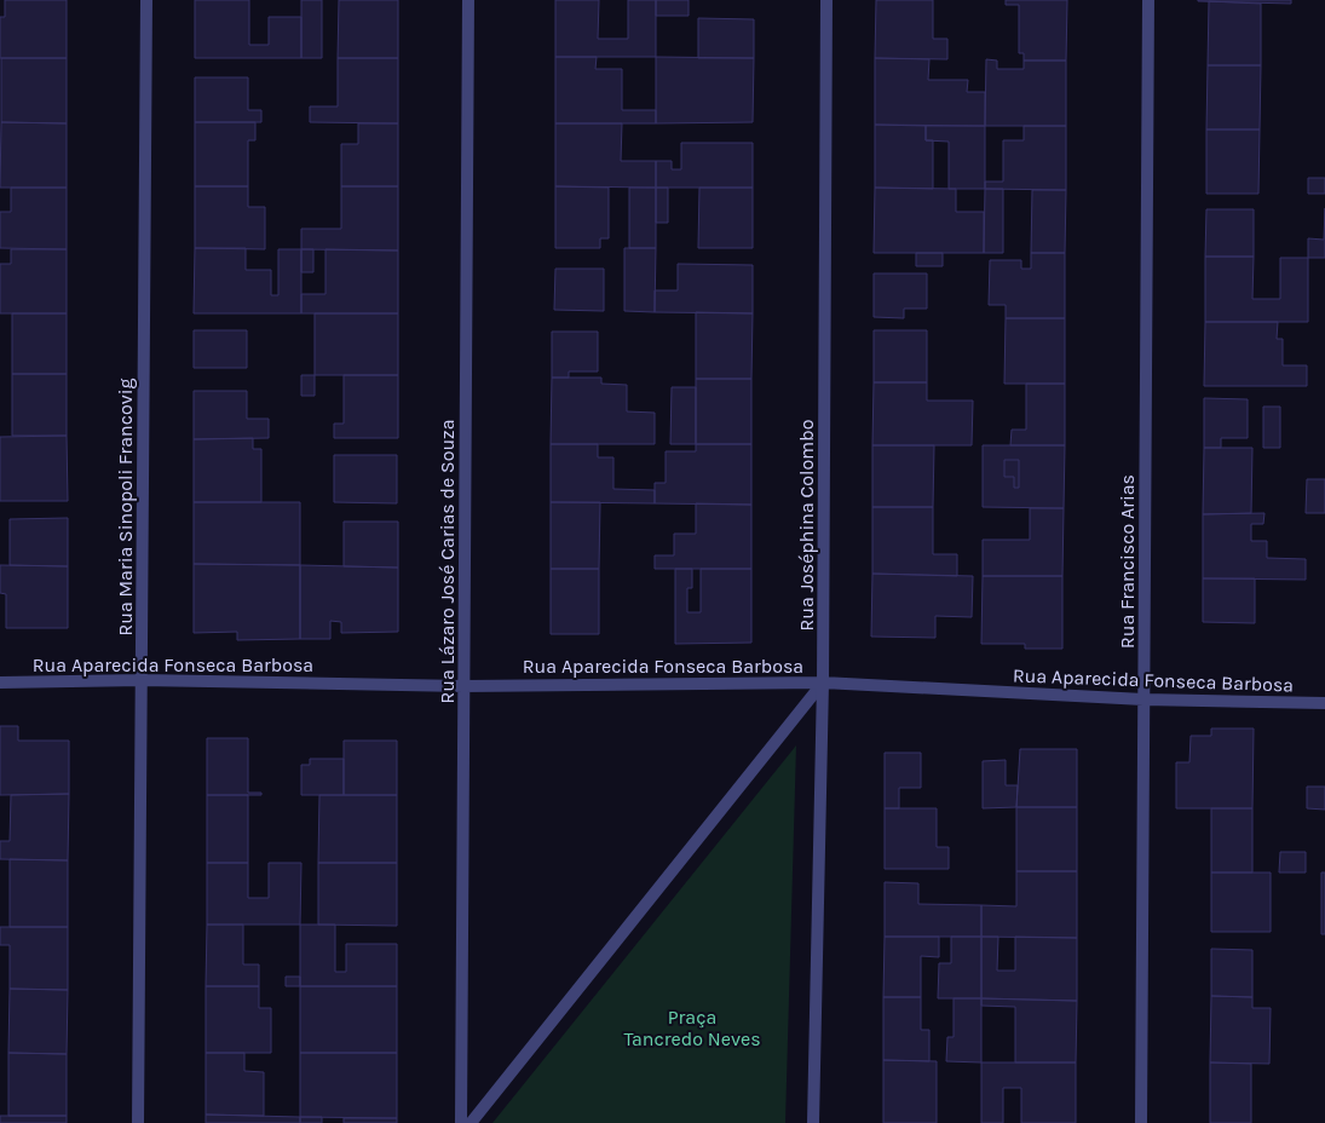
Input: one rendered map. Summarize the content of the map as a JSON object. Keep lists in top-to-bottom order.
{
  "streets": {
    "street": [
      "Rua Maria Sinopoli Francovig",
      "Rua Joséphina Colombo",
      "Rua Lázaro José Carias de Souza",
      "Rua Francisco Arias",
      "Rua Aparecida Fonseca Barbosa"
    ]
  },
  "crossings": [
    ["Rua Maria Sinopoli Francovig", "Rua Aparecida Fonseca Barbosa"],
    ["Rua Joséphina Colombo", "Rua Aparecida Fonseca Barbosa"],
    ["Rua Lázaro José Carias de Souza", "Rua Aparecida Fonseca Barbosa"],
    ["Rua Francisco Arias", "Rua Aparecida Fonseca Barbosa"]
  ],
  "parks": ["Praça Tancredo Neves"]
}
